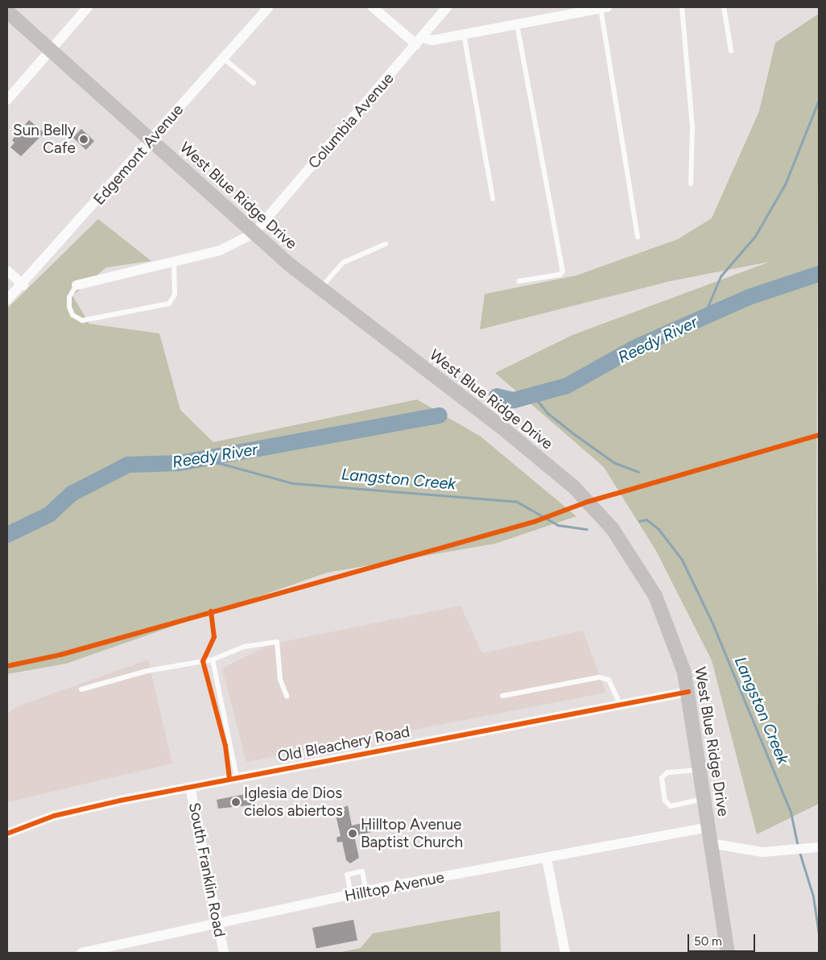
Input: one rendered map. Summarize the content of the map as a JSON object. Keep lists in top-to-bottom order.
{
  "streets": {
    "main road": ["West Blue Ridge Drive"],
    "street": [
      "Columbia Avenue",
      "Edgemont Avenue",
      "Old Bleachery Road",
      "South Franklin Road",
      "Hilltop Avenue"
    ]
  },
  "crossings": [
    ["Columbia Avenue", "West Blue Ridge Drive"],
    ["Edgemont Avenue", "West Blue Ridge Drive"],
    ["West Blue Ridge Drive", "Old Bleachery Road"],
    ["West Blue Ridge Drive", "Hilltop Avenue"],
    ["Old Bleachery Road", "South Franklin Road"],
    ["South Franklin Road", "Hilltop Avenue"]
  ],
  "water": ["Reedy River", "Langston Creek"],
  "places": ["Sun Belly Cafe", "Iglesia de Dios cielos abiertos", "Hilltop Avenue Baptist Church"],
  "scale_bar": "50 m"
}
